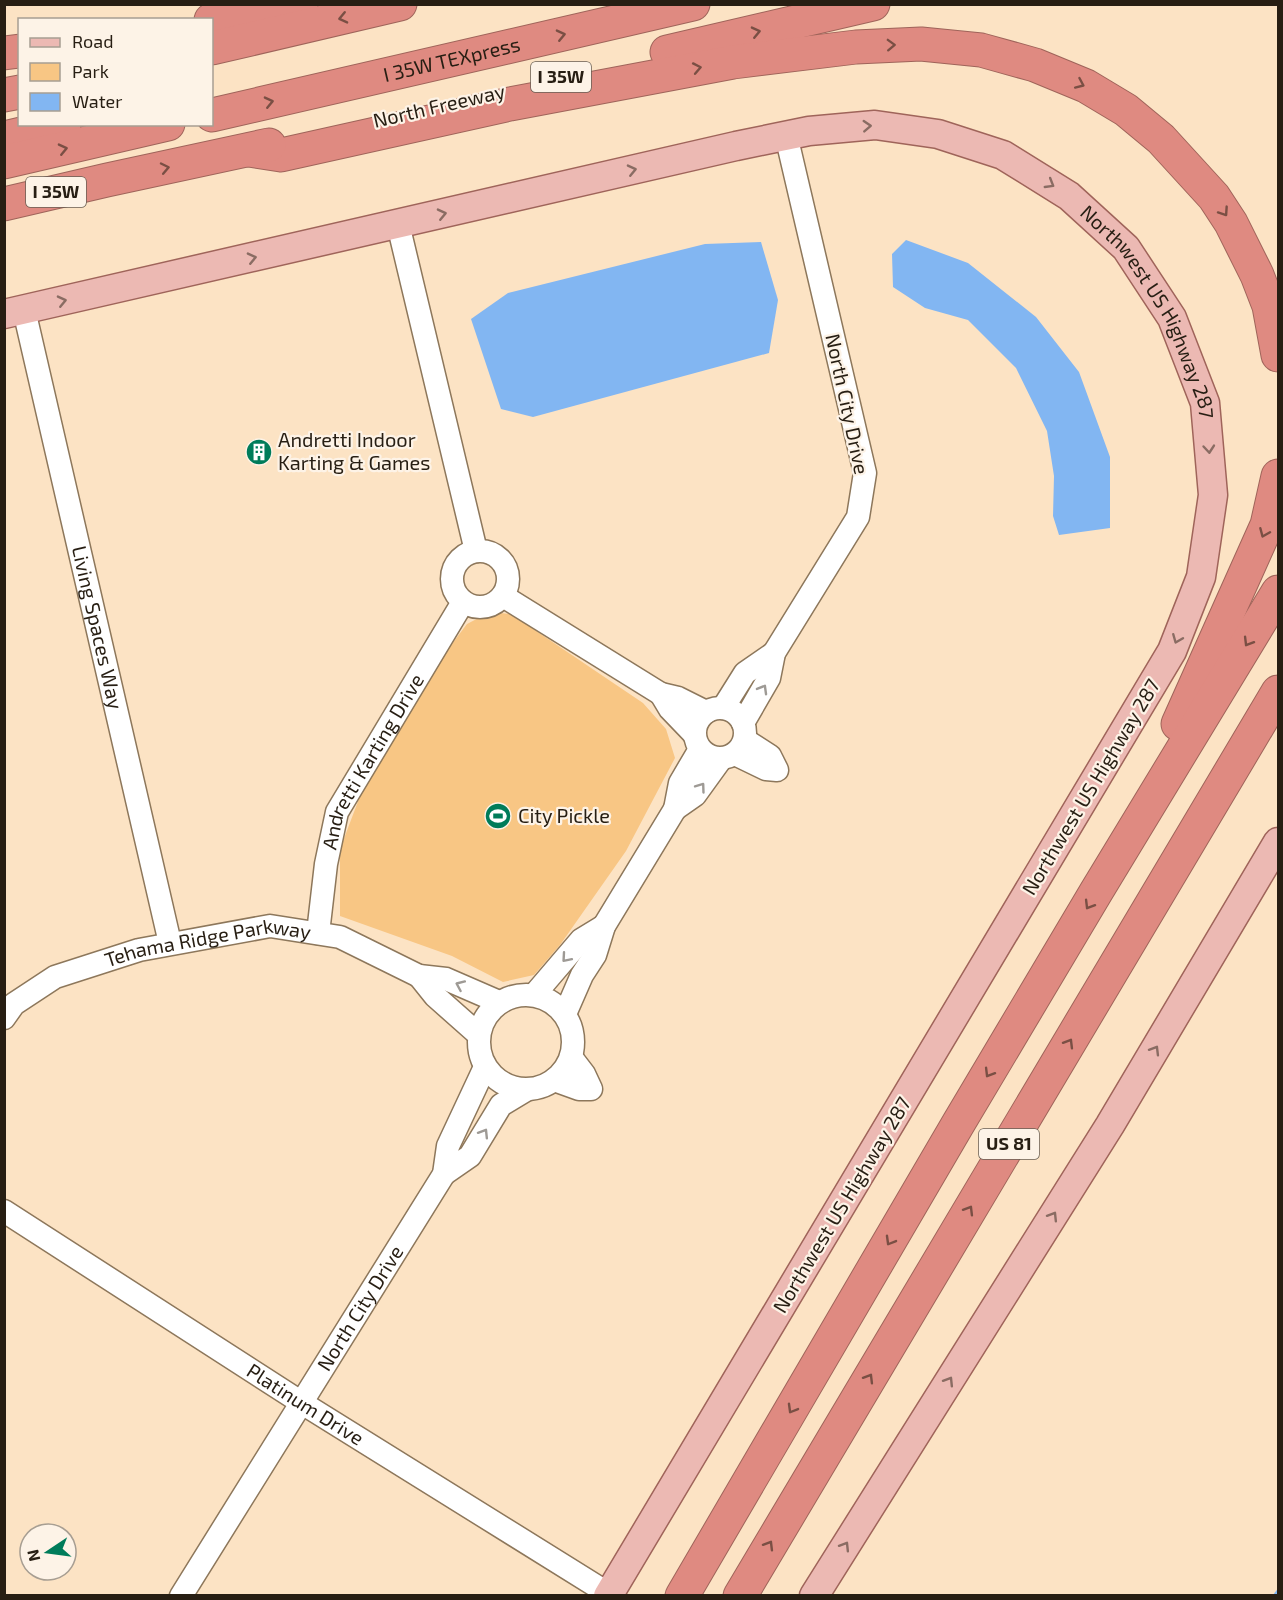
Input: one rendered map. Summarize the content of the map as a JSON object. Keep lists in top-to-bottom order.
{
  "streets": {
    "highway": [
      "I 35W TEXpress",
      "I 35W",
      "North Freeway",
      "US 81"
    ],
    "main road": ["Northwest US Highway 287"],
    "street": [
      "North City Drive",
      "Living Spaces Way",
      "Andretti Karting Drive",
      "Tehama Ridge Parkway",
      "Platinum Drive"
    ]
  },
  "crossings": [
    ["Northwest US Highway 287", "North City Drive"],
    ["Northwest US Highway 287", "Platinum Drive"],
    ["North City Drive", "Tehama Ridge Parkway"],
    ["North City Drive", "Platinum Drive"],
    ["Living Spaces Way", "Tehama Ridge Parkway"],
    ["Andretti Karting Drive", "Tehama Ridge Parkway"]
  ],
  "places": {
    "building": ["Andretti Indoor Karting & Games"],
    "sports": ["City Pickle"]
  },
  "legend": ["Road", "Park", "Water"],
  "north": "left"
}
